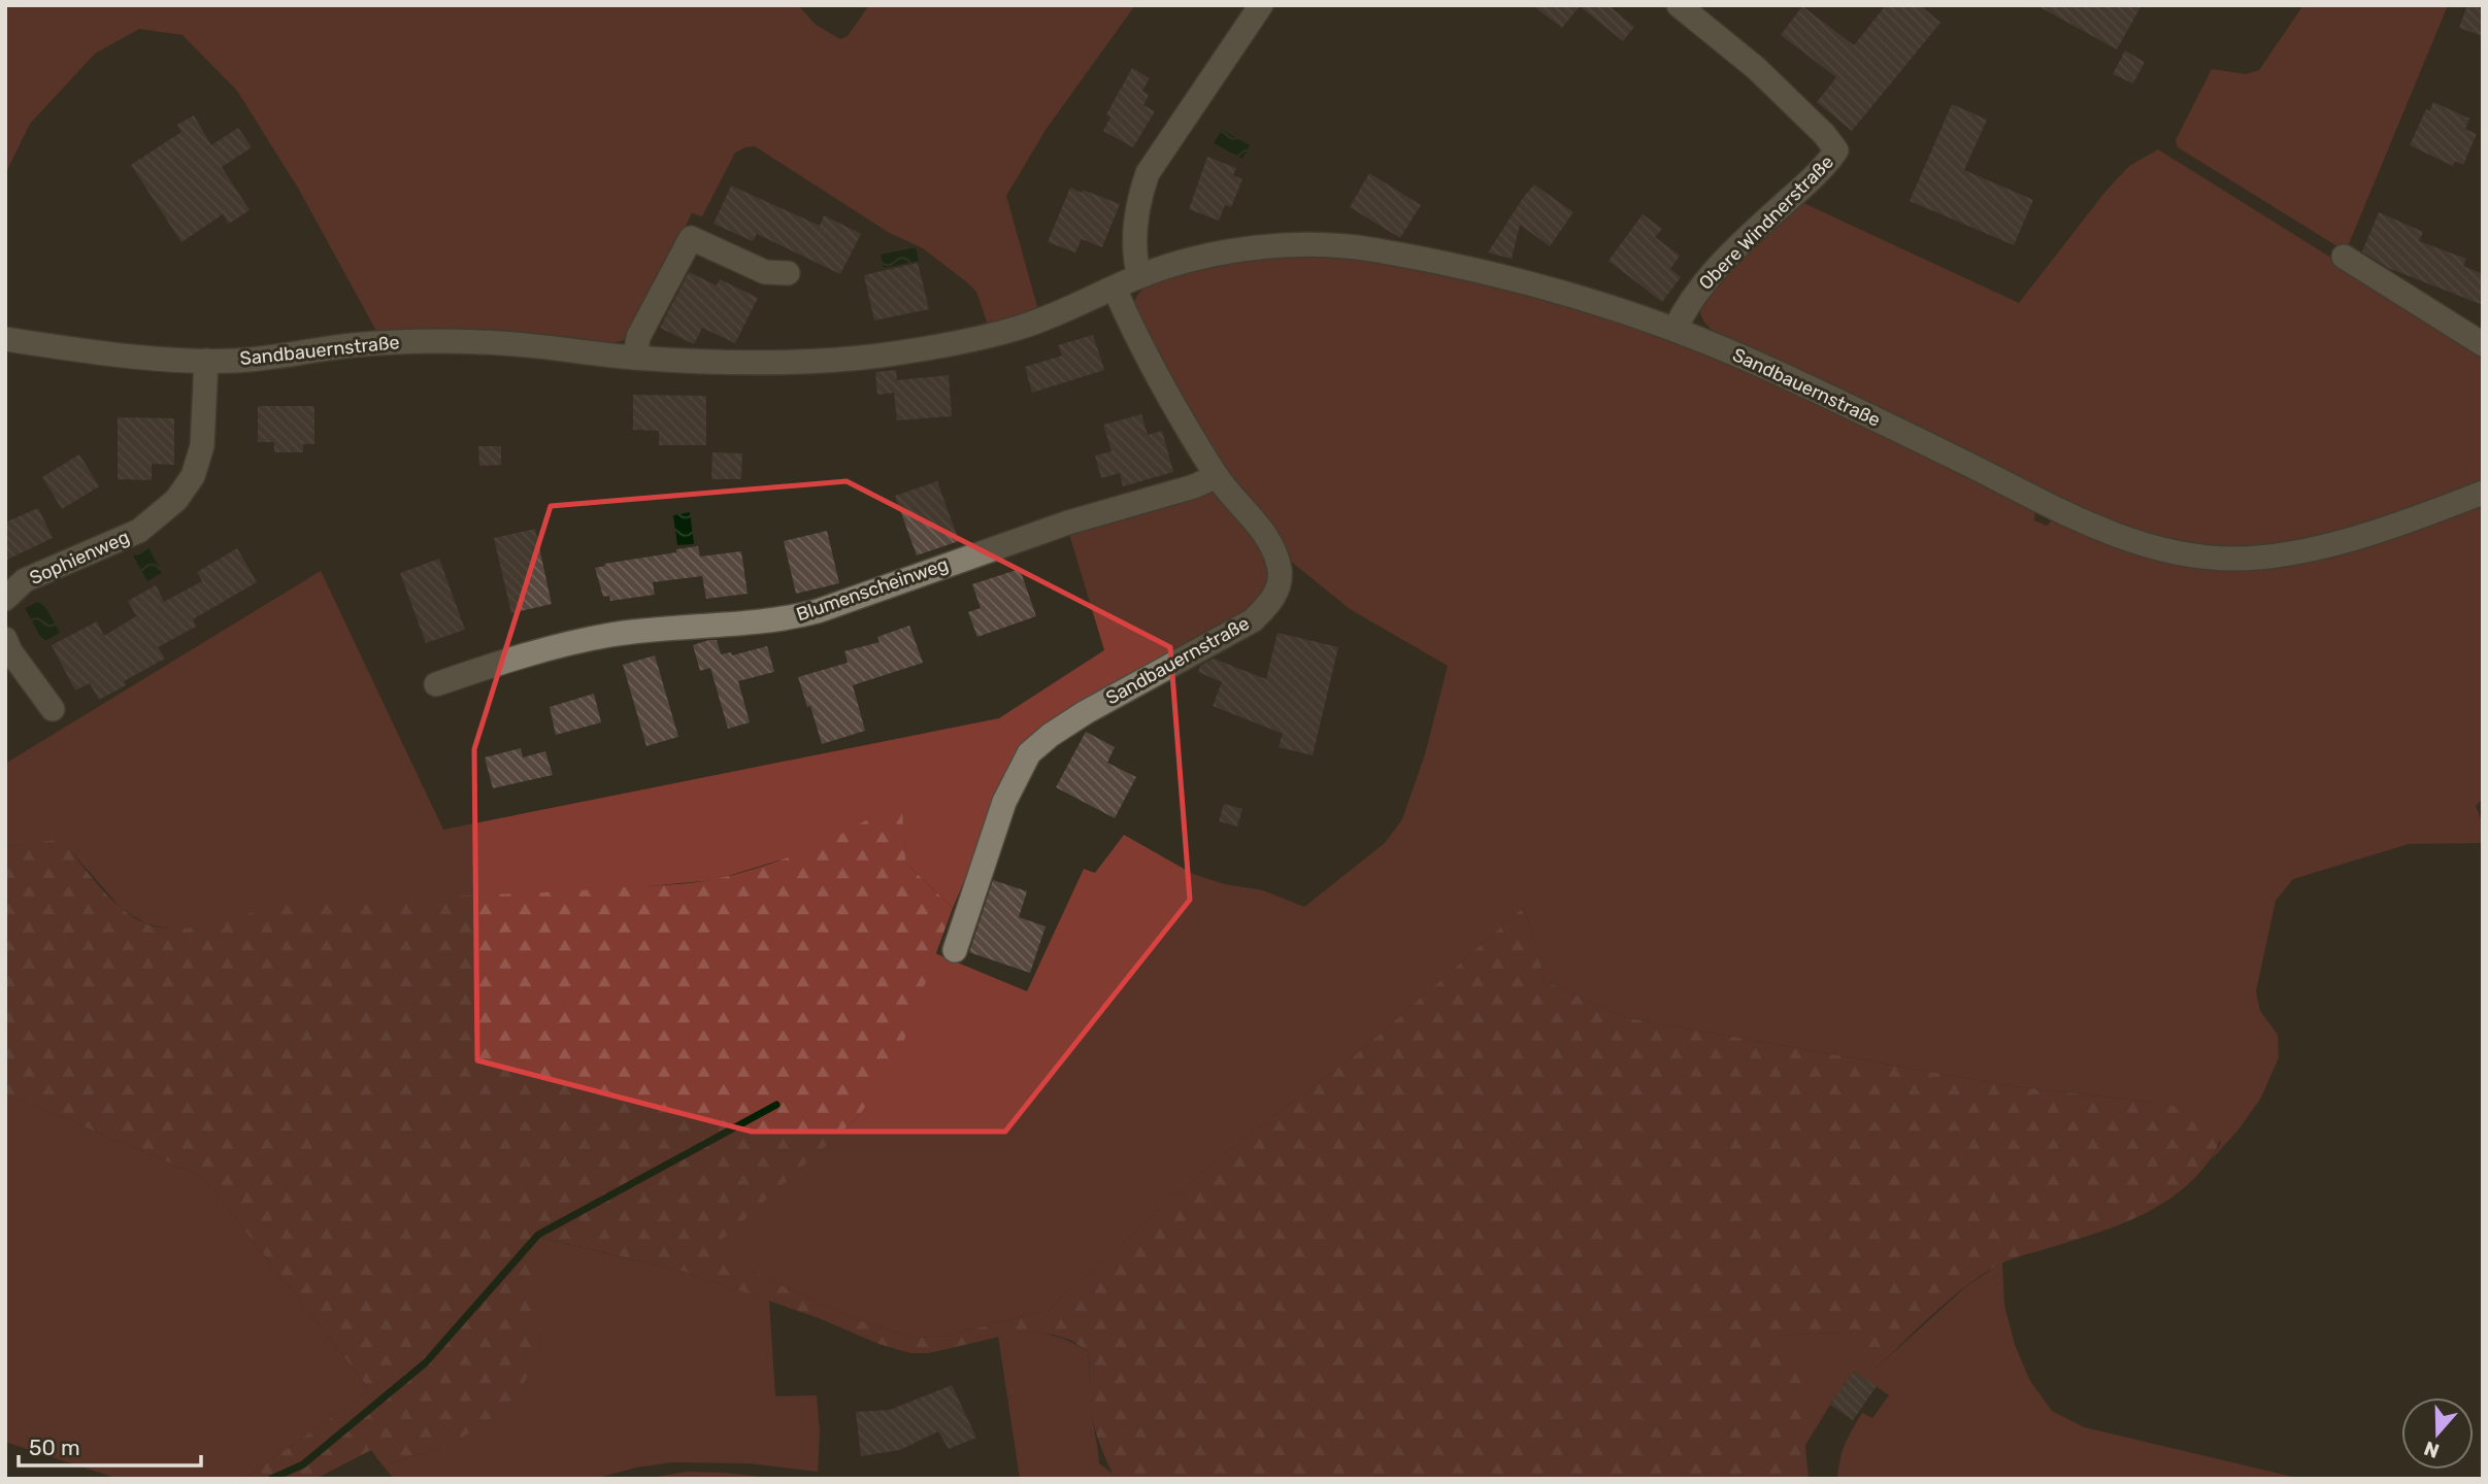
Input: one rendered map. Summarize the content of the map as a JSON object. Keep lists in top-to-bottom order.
{
  "streets": {
    "street": [
      "Obere Windnerstraße",
      "Sandbauernstraße",
      "Sophienweg",
      "Blumenscheinweg"
    ]
  },
  "crossings": [
    ["Obere Windnerstraße", "Sandbauernstraße"],
    ["Sandbauernstraße", "Sophienweg"],
    ["Sandbauernstraße", "Blumenscheinweg"]
  ],
  "scale_bar": "50 m",
  "north": "bottom"
}
